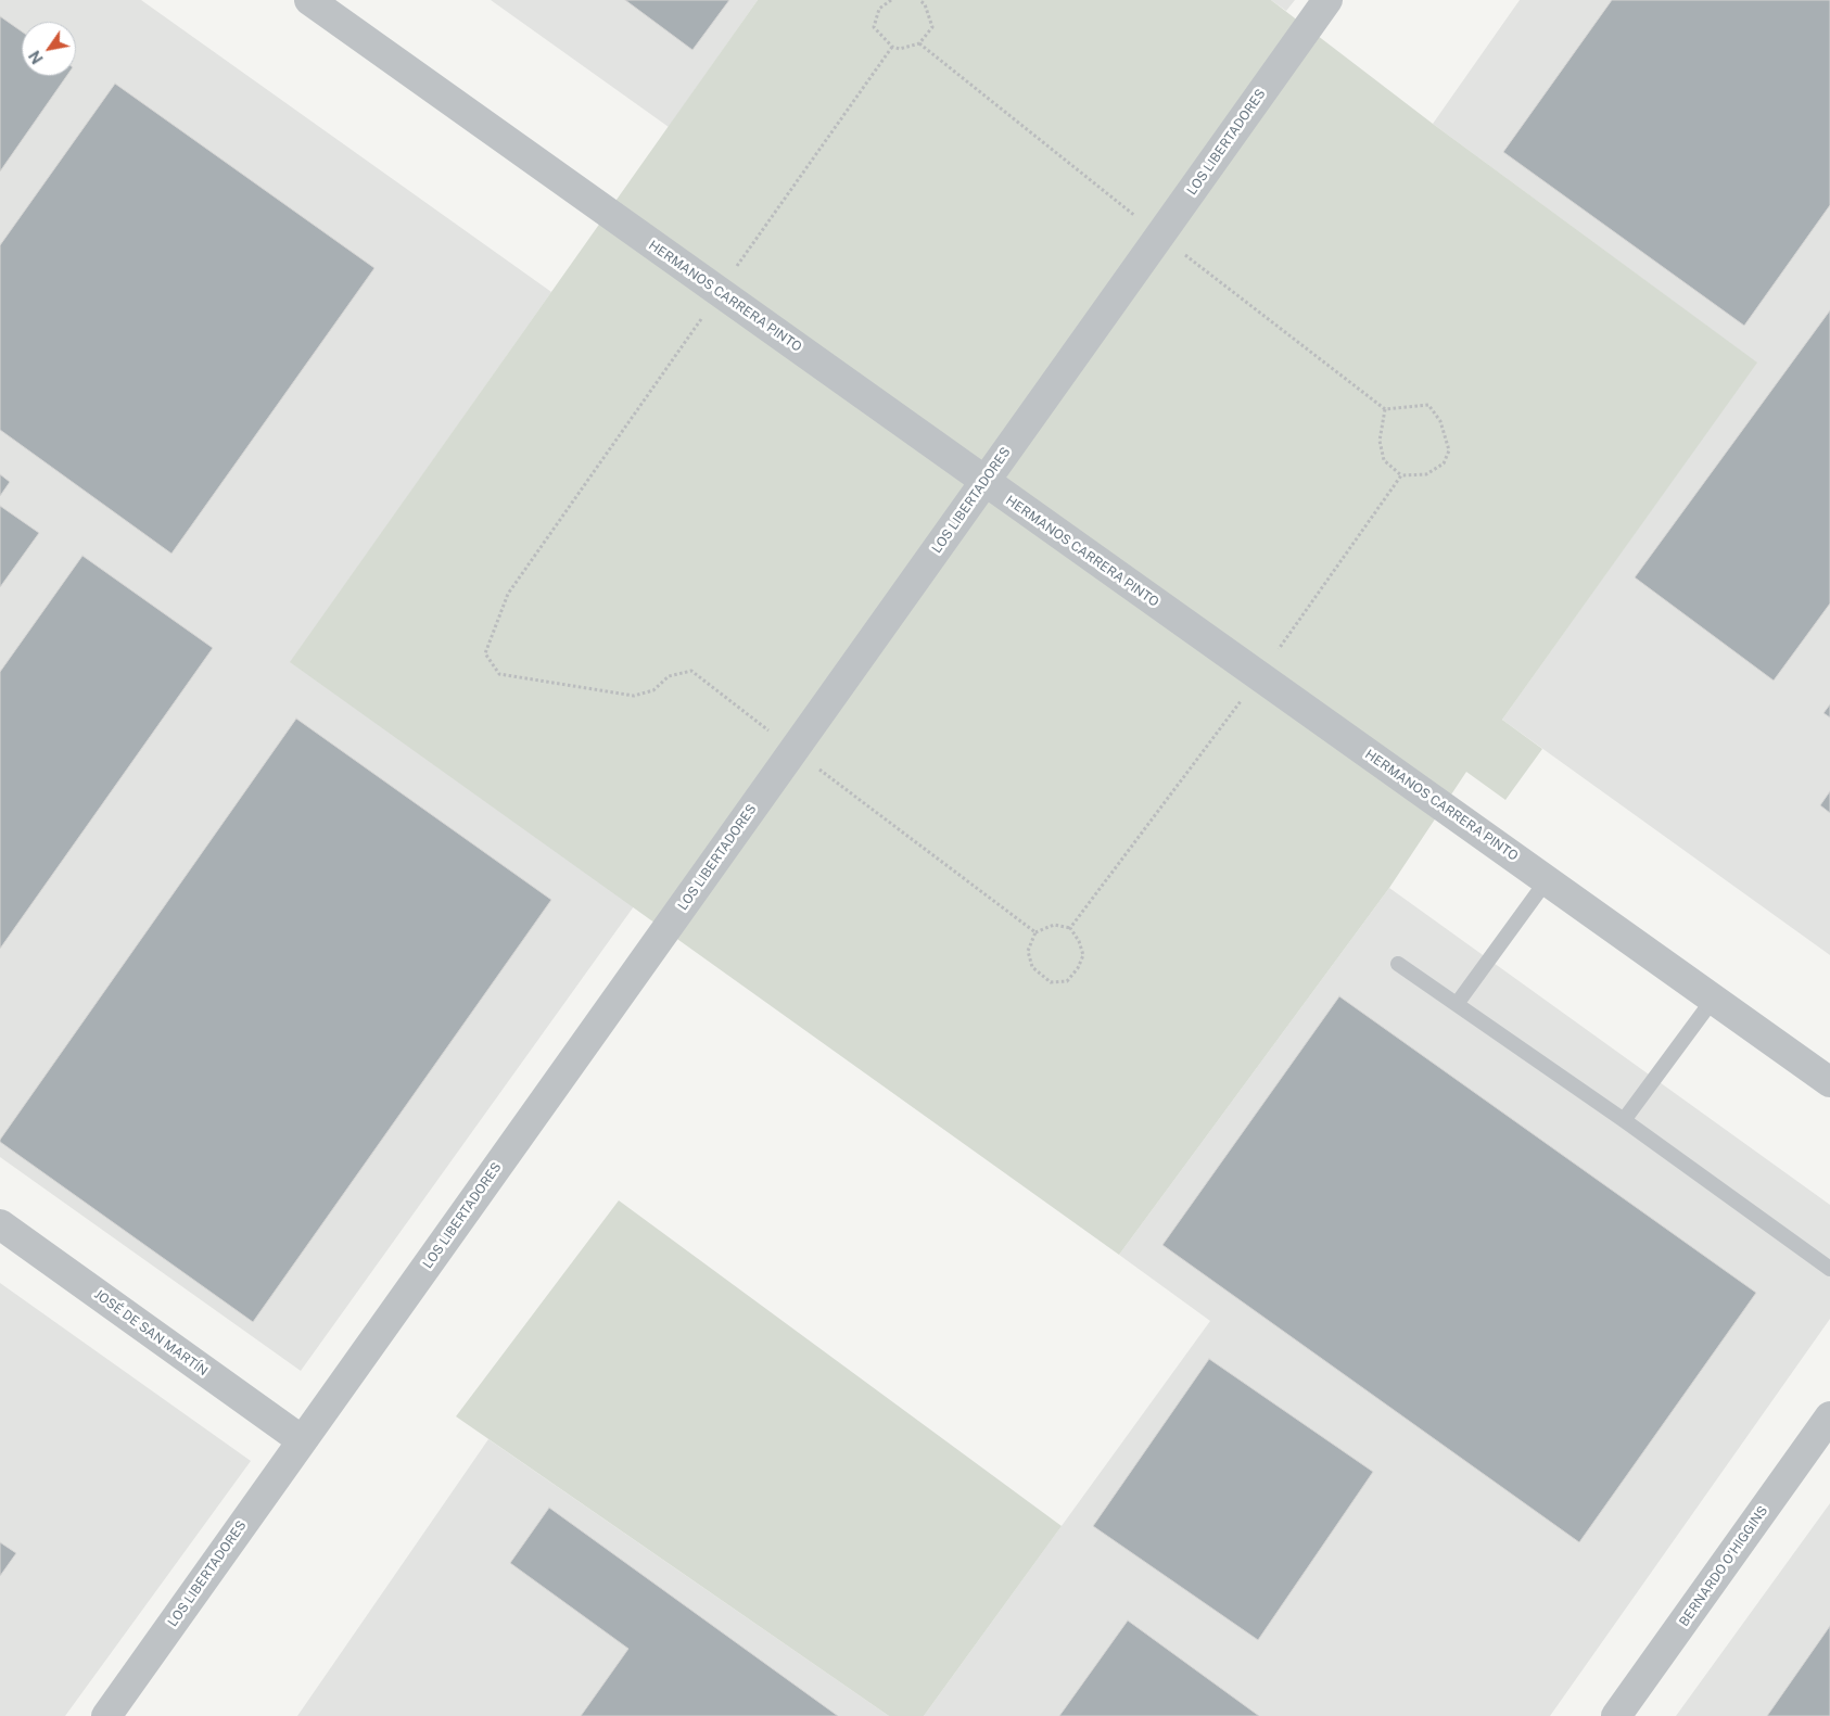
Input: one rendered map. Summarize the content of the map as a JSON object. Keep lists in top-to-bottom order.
{
  "streets": {
    "street": [
      "LOS LIBERTADORES",
      "HERMANOS CARRERA PINTO",
      "JOSÉ DE SAN MARTÍN",
      "BERNARDO O'HIGGINS"
    ]
  },
  "crossings": [
    ["LOS LIBERTADORES", "HERMANOS CARRERA PINTO"],
    ["LOS LIBERTADORES", "JOSÉ DE SAN MARTÍN"]
  ],
  "north": "bottom left"
}
